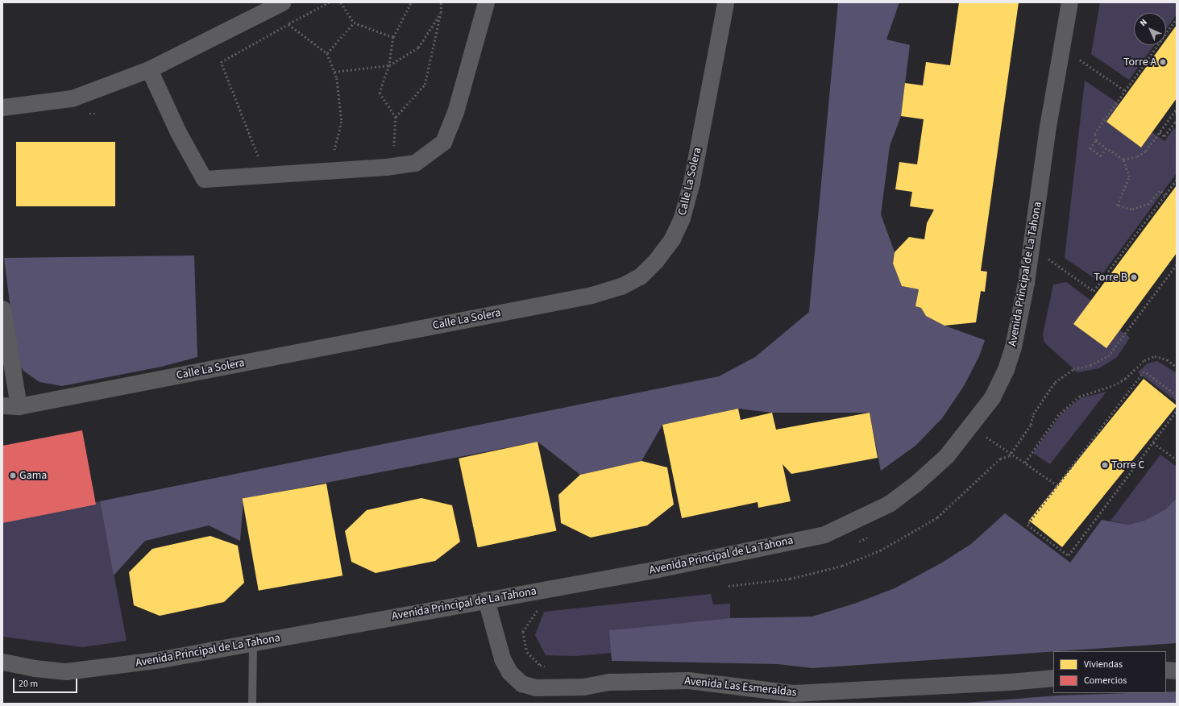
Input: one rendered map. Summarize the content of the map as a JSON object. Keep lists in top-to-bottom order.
{
  "streets": {
    "street": ["Calle La Solera", "Avenida Principal de La Tahona", "Avenida Las Esmeraldas"]
  },
  "crossings": [
    ["Avenida Principal de La Tahona", "Avenida Las Esmeraldas"]
  ],
  "places": [
    "Torre A",
    "Torre B",
    "Torre C",
    "Gama"
  ],
  "legend": ["Viviendas", "Comercios"],
  "scale_bar": "20 m",
  "north": "top left"
}
